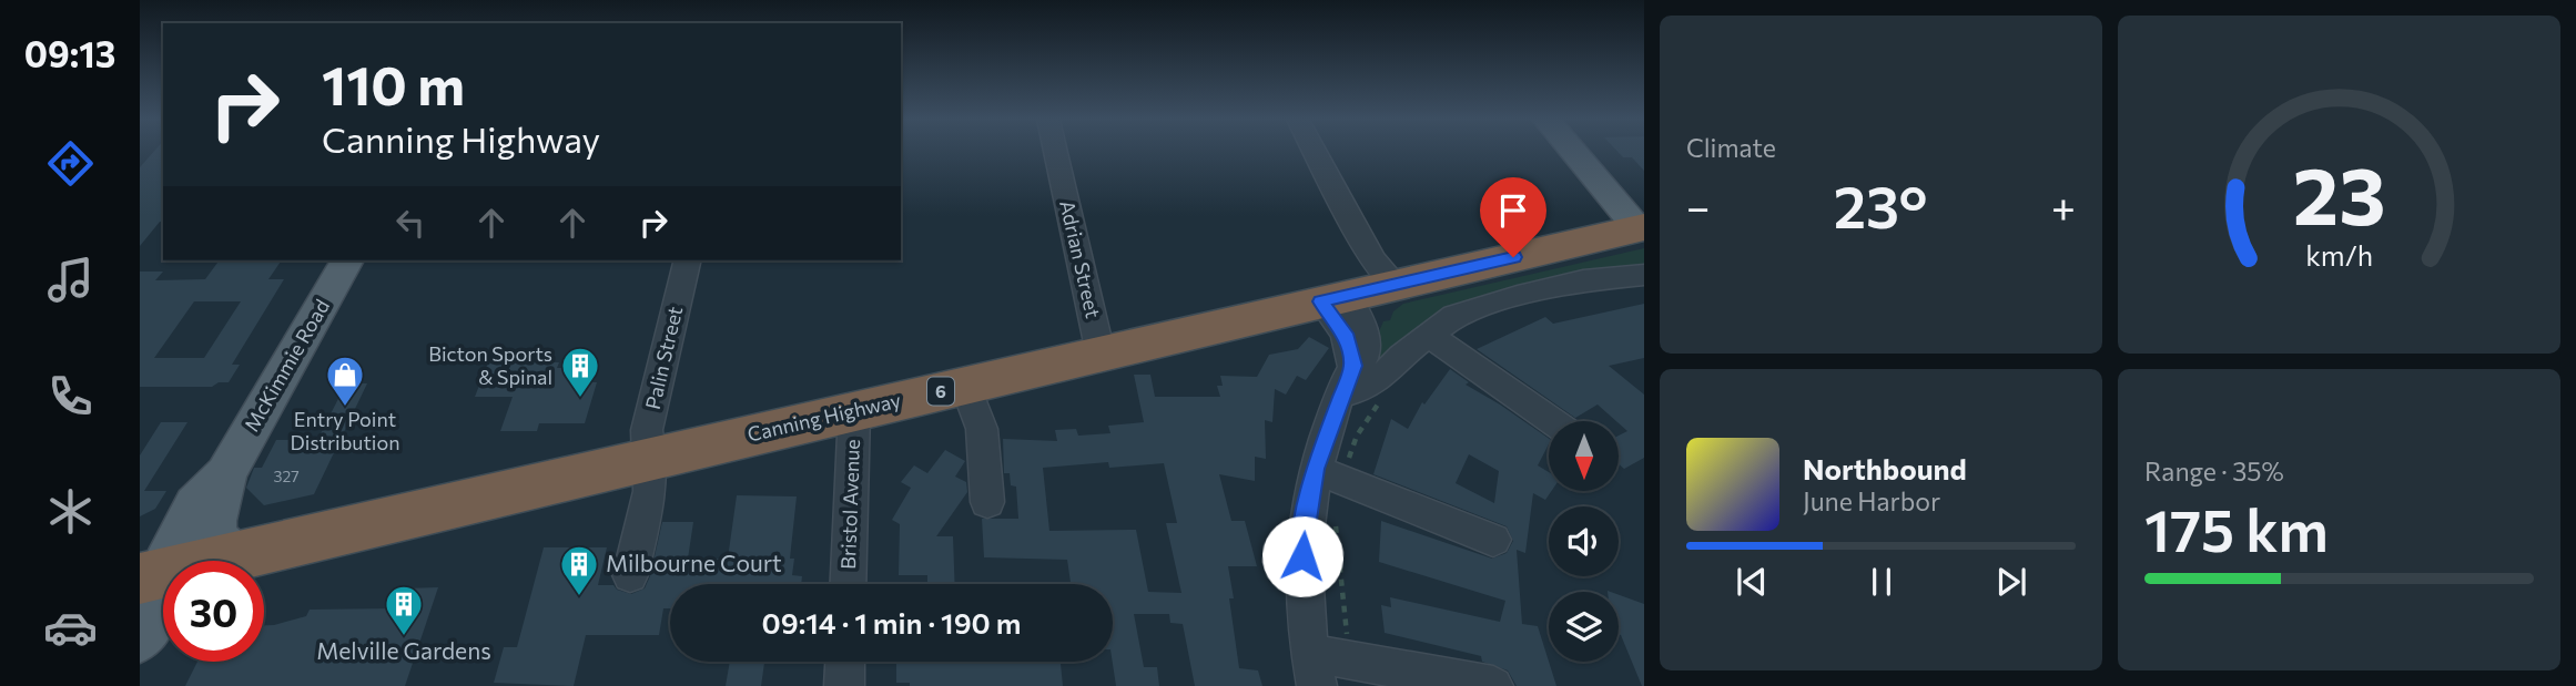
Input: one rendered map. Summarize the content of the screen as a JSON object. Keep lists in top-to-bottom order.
{
  "streets": {
    "highway": ["6", "Canning Highway"],
    "main road": ["McKimmie Road"],
    "street": ["Adrian Street", "Palin Street", "Bristol Avenue"]
  },
  "crossings": [
    ["Adrian Street", "Canning Highway"],
    ["Palin Street", "Canning Highway"],
    ["McKimmie Road", "Canning Highway"],
    ["Canning Highway", "Bristol Avenue"]
  ],
  "places": {
    "building": ["Bicton Sports & Spinal", "Milbourne Court", "Melville Gardens"],
    "shop": ["Entry Point Distribution"]
  },
  "house_numbers": ["327"],
  "north": "bottom",
  "page": {
    "tabs": "09:13",
    "tile": [
      "Climate",
      ["Range · 35%", "175 km"]
    ],
    "turn": ["110 m", "Canning Highway"],
    "heat": ["−", "23°", "+"],
    "song": ["Northbound", "June Harbor"],
    "limit": "30",
    "trip": "09:14 · 1 min · 190 m",
    "gauge": ["23", "km/h"]
  }
}
